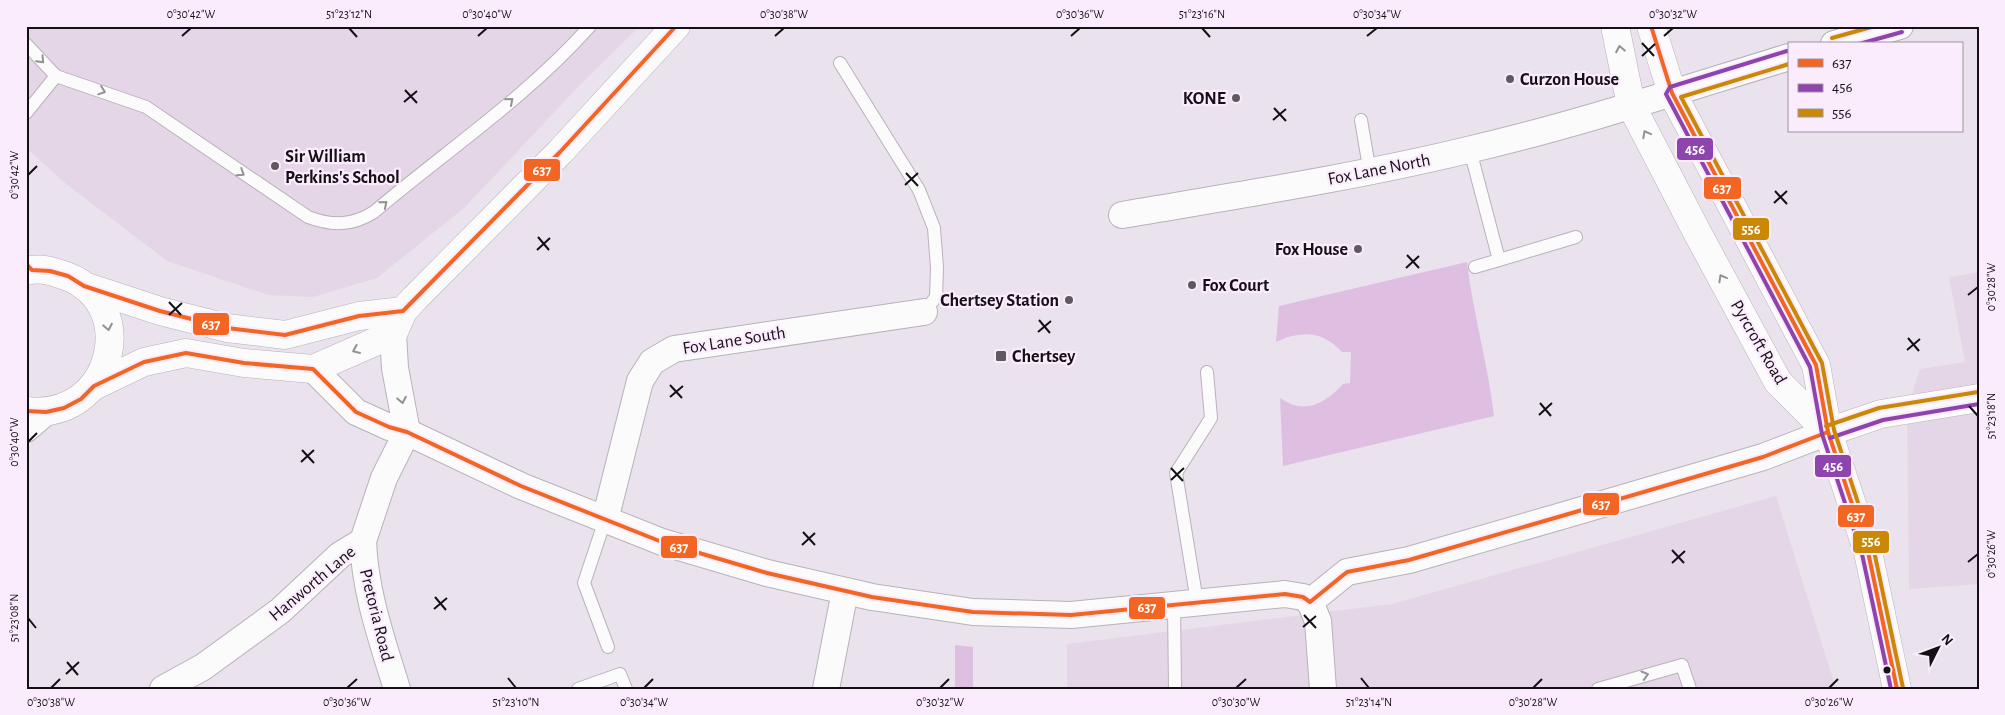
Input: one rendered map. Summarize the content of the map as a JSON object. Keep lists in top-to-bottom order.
{
  "streets": {
    "main road": ["Pyrcroft Road"],
    "street": [
      "Fox Lane North",
      "Fox Lane South",
      "Hanworth Lane",
      "Pretoria Road"
    ]
  },
  "crossings": [
    ["Fox Lane North", "Pyrcroft Road"],
    ["Hanworth Lane", "Pretoria Road"]
  ],
  "places": {
    "other": [
      "Curzon House",
      "KONE",
      "Sir William Perkins's School",
      "Fox House",
      "Fox Court",
      "Chertsey Station"
    ],
    "transit": ["Chertsey"]
  },
  "lines": ["transit line 637", "transit line 556", "transit line 456"],
  "legend": ["637", "456", "556"],
  "north": "top right",
  "coordinates": [
    "0°30'42\"W",
    "51°23'12\"N",
    "0°30'40\"W",
    "0°30'38\"W",
    "0°30'36\"W",
    "51°23'16\"N",
    "0°30'34\"W",
    "0°30'32\"W",
    "0°30'28\"W",
    "51°23'18\"N",
    "0°30'26\"W",
    "51°23'08\"N",
    "51°23'10\"N",
    "0°30'30\"W",
    "51°23'14\"N"
  ]
}
